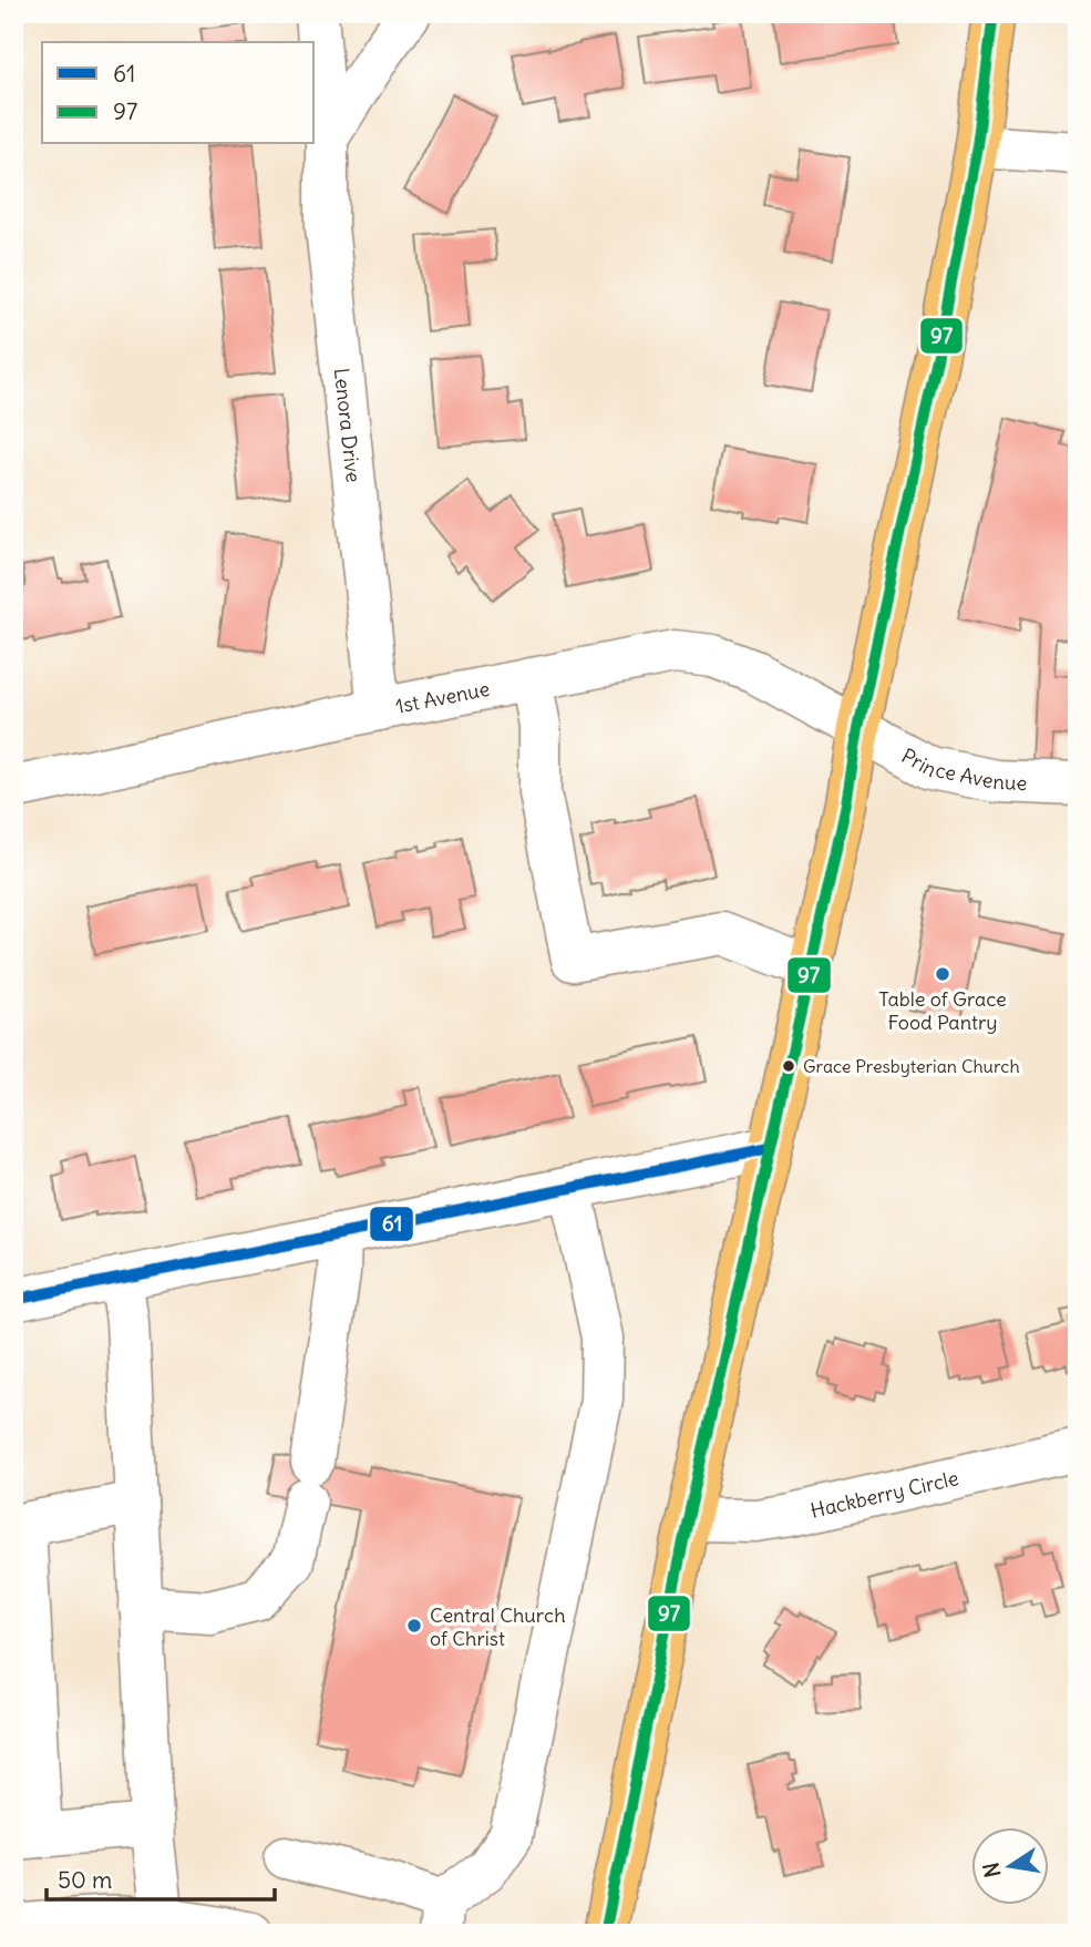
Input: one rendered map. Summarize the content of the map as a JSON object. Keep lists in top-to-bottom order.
{
  "streets": {
    "street": [
      "Lenora Drive",
      "1st Avenue",
      "Prince Avenue",
      "Hackberry Circle"
    ]
  },
  "crossings": [
    ["Lenora Drive", "1st Avenue"],
    ["1st Avenue", "Prince Avenue"]
  ],
  "places": ["Table of Grace Food Pantry", "Grace Presbyterian Church", "Central Church of Christ"],
  "lines": ["transit line 97", "transit line 61"],
  "legend": ["61", "97"],
  "scale_bar": "50 m",
  "north": "left"
}
